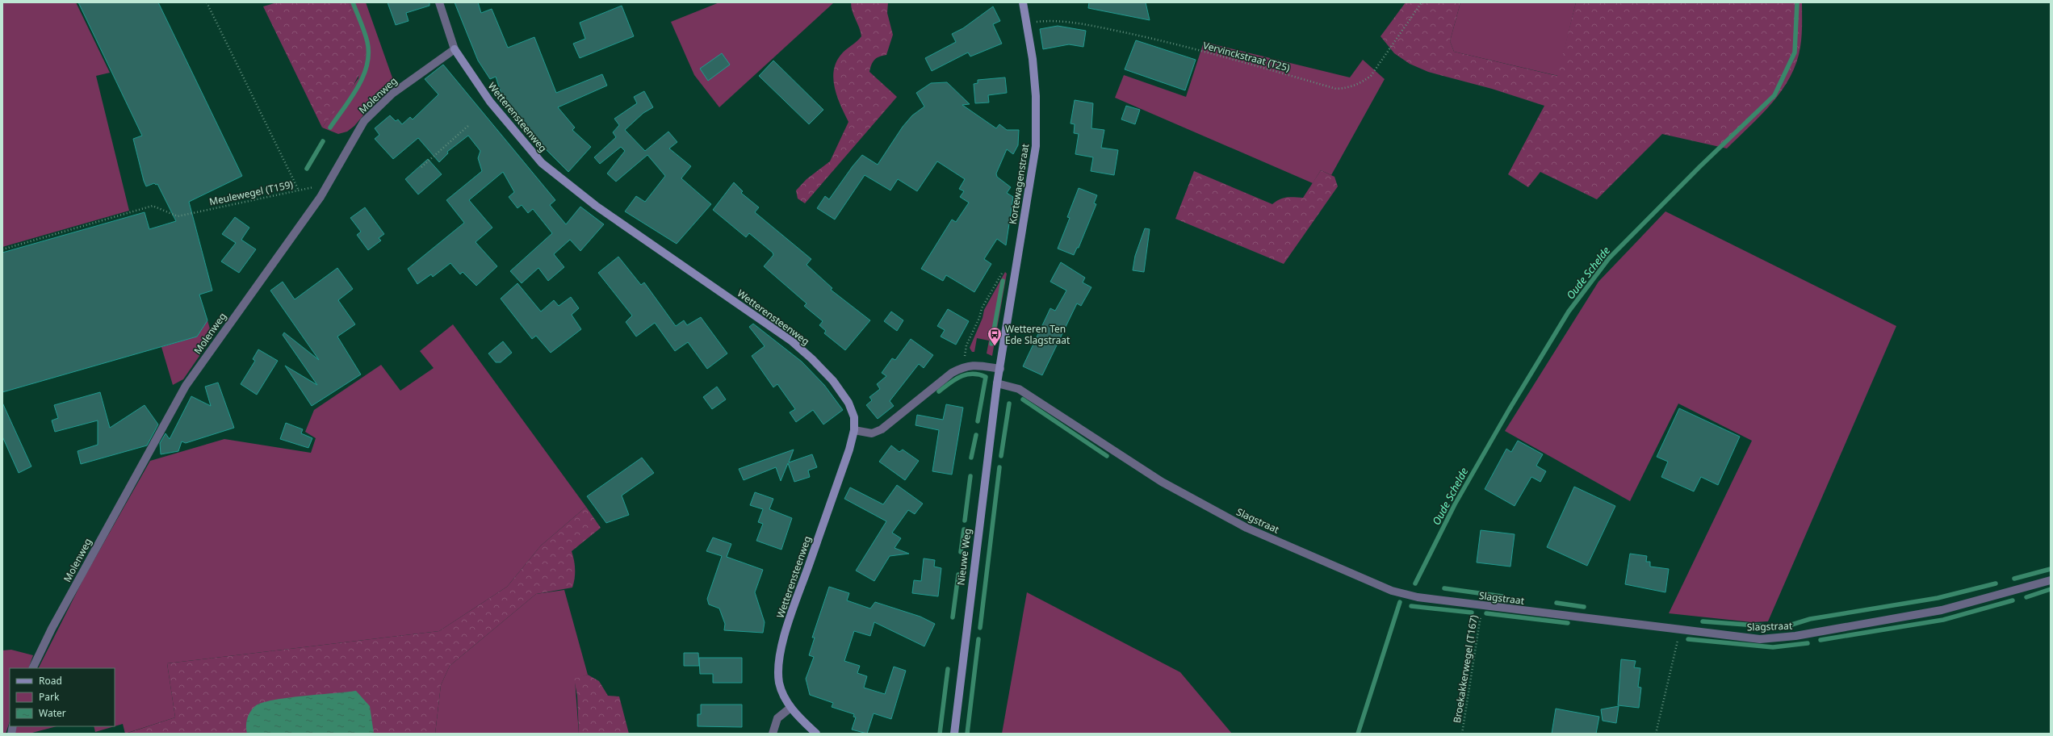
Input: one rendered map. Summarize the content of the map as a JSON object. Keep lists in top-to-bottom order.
{
  "streets": {
    "street": [
      "Molenweg",
      "Wetterensteenweg",
      "Kortewagenstraat",
      "Slagstraat",
      "Nieuwe Weg"
    ],
    "path": ["Vervinckstraat (T25)", "Meulewegel (T159)", "Broekakkerwegel (T167)"]
  },
  "crossings": [
    ["Vervinckstraat (T25)", "Kortewagenstraat"],
    ["Molenweg", "Wetterensteenweg"],
    ["Molenweg", "Meulewegel (T159)"],
    ["Kortewagenstraat", "Slagstraat"],
    ["Kortewagenstraat", "Nieuwe Weg"],
    ["Slagstraat", "Nieuwe Weg"],
    ["Slagstraat", "Broekakkerwegel (T167)"]
  ],
  "water": ["Oude Schelde"],
  "places": {
    "bus stop": ["Wetteren Ten Ede Slagstraat"]
  },
  "legend": ["Road", "Park", "Water"]
}
